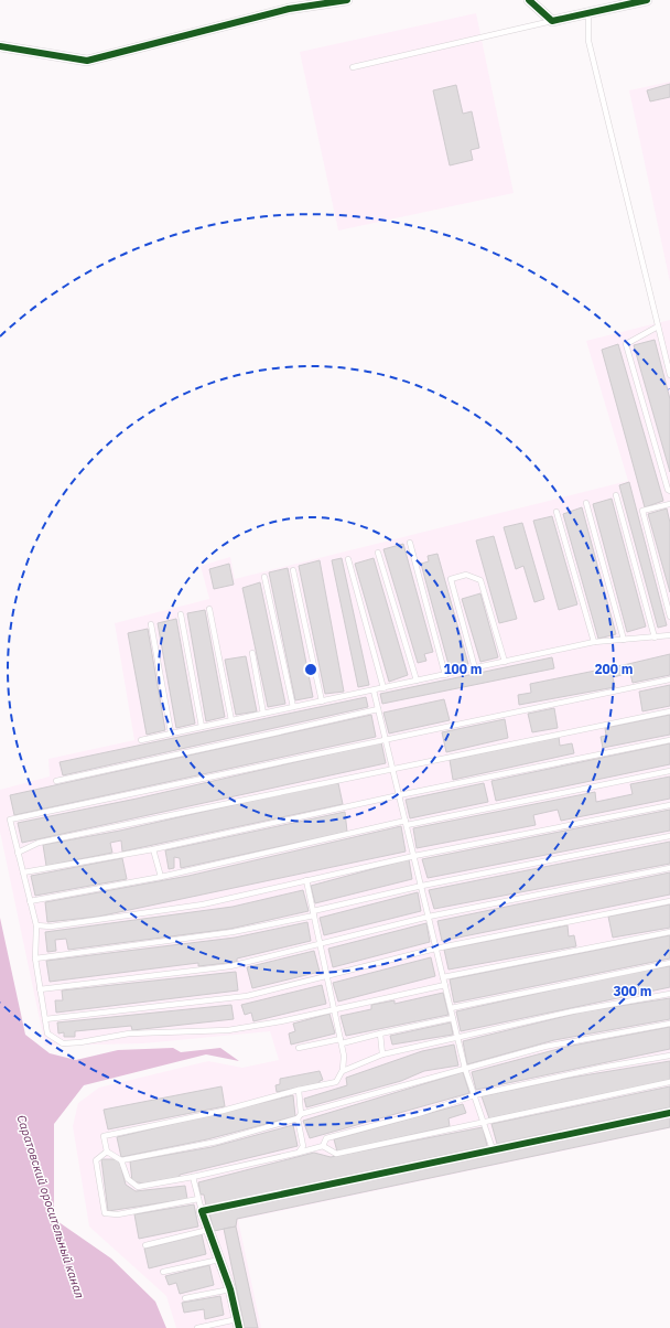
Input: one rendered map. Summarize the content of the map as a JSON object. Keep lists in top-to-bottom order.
{
  "water": ["Саратовский оросительный канал"],
  "rings": ["100 m", "200 m", "300 m"]
}
